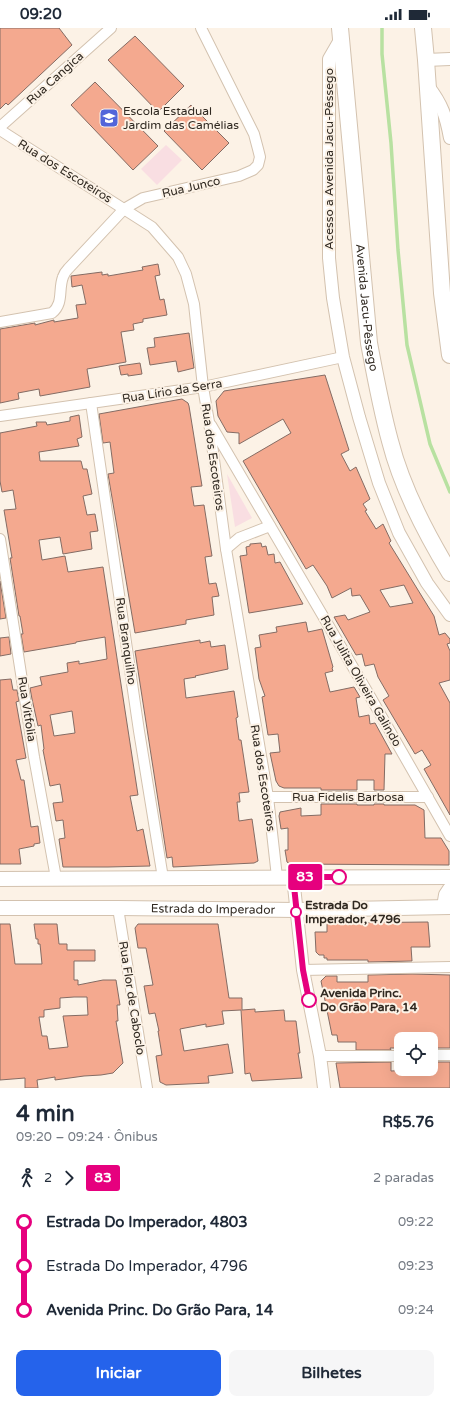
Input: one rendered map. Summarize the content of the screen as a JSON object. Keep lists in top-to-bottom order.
{
  "streets": {
    "highway": ["Avenida Jacu-Pêssego"],
    "main road": ["Estrada do Imperador"],
    "street": [
      "Rua Cangica",
      "Acesso a Avenida Jacu-Pêssego",
      "Rua dos Escoteiros",
      "Rua Junco",
      "Rua Lírio da Serra",
      "Rua Branquilho",
      "Rua Julita Oliveira Galindo",
      "Rua Vitfolia",
      "Rua Fidelis Barbosa",
      "Rua Flor de Caboclo"
    ]
  },
  "crossings": [
    ["Rua Cangica", "Rua dos Escoteiros"],
    ["Acesso a Avenida Jacu-Pêssego", "Avenida Jacu-Pêssego"],
    ["Acesso a Avenida Jacu-Pêssego", "Rua Lírio da Serra"],
    ["Rua dos Escoteiros", "Rua Junco"],
    ["Rua dos Escoteiros", "Rua Lírio da Serra"],
    ["Rua dos Escoteiros", "Rua Julita Oliveira Galindo"],
    ["Rua dos Escoteiros", "Rua Fidelis Barbosa"],
    ["Rua Lírio da Serra", "Rua Branquilho"],
    ["Rua Julita Oliveira Galindo", "Rua Fidelis Barbosa"],
    ["Estrada do Imperador", "Rua Flor de Caboclo"]
  ],
  "places": {
    "school or university": ["Escola Estadual Jardim das Camélias"],
    "other": ["Estrada Do Imperador, 4796", "Avenida Princ. Do Grão Para, 14"]
  },
  "lines": ["bus line 83"],
  "page": {
    "status": "09:20",
    "on_map": "83",
    "heading": ["4 min", "09:20 – 09:24 · Ônibus", "R$5.76"],
    "legs": ["2", "83", "2 paradas"],
    "list": [
      {
        "name": "Estrada Do Imperador, 4803",
        "value": "09:22"
      },
      {
        "name": "Estrada Do Imperador, 4796",
        "value": "09:23"
      },
      {
        "name": "Avenida Princ. Do Grão Para, 14",
        "value": "09:24"
      }
    ],
    "buttons": ["Iniciar", "Bilhetes"]
  }
}
